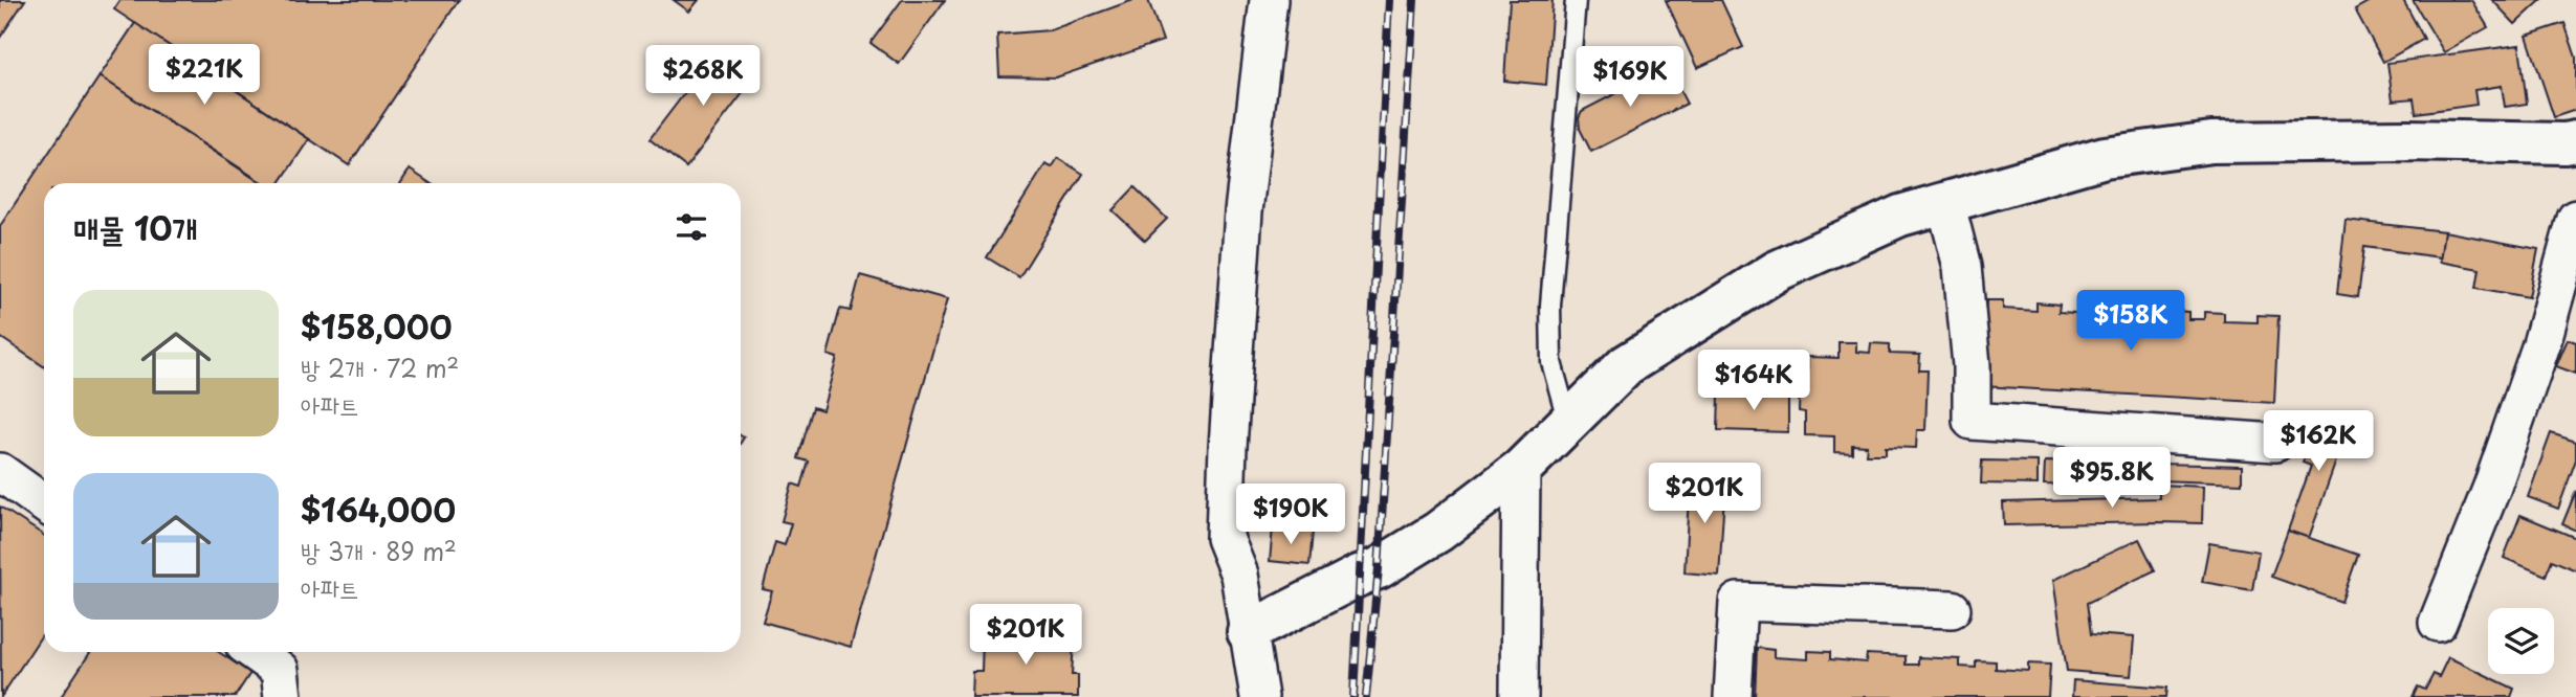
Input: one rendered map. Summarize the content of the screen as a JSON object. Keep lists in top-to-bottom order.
{
  "page": {
    "price": [
      "$221K",
      "$268K",
      "$169K",
      "$158K",
      "$164K",
      "$162K",
      "$95.8K",
      "$201K",
      "$190K",
      "$201K"
    ],
    "heading": "매물 10개",
    "list": [
      {
        "name": "$158,000",
        "note": "방 2개 · 72 m² · 아파트"
      },
      {
        "name": "$164,000",
        "note": "방 3개 · 89 m² · 아파트"
      }
    ]
  }
}
